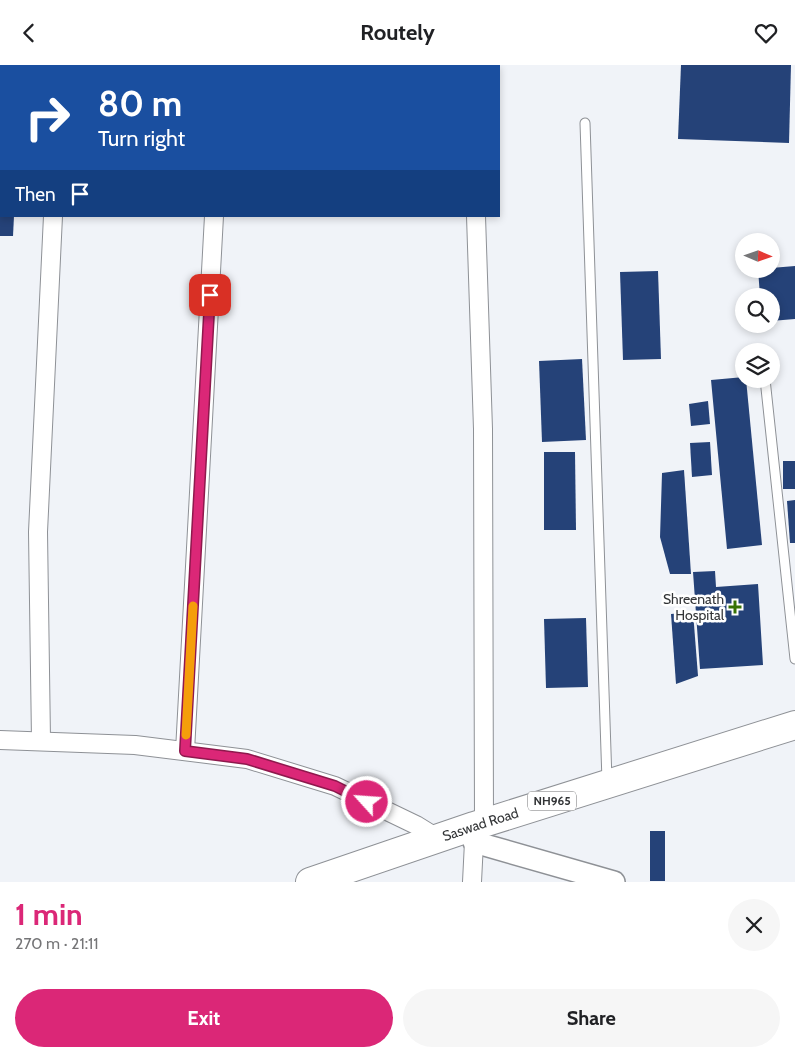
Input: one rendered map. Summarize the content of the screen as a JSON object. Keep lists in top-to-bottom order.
{
  "streets": {
    "highway": ["NH965", "Saswad Road"]
  },
  "places": {
    "health": ["Shreenath Hospital"]
  },
  "north": "right",
  "page": {
    "header": "Routely",
    "turn": ["80 m", "Turn right"],
    "then": "Then",
    "heading": ["1 min", "270 m · 21:11"],
    "buttons": ["Exit", "Share"]
  }
}
